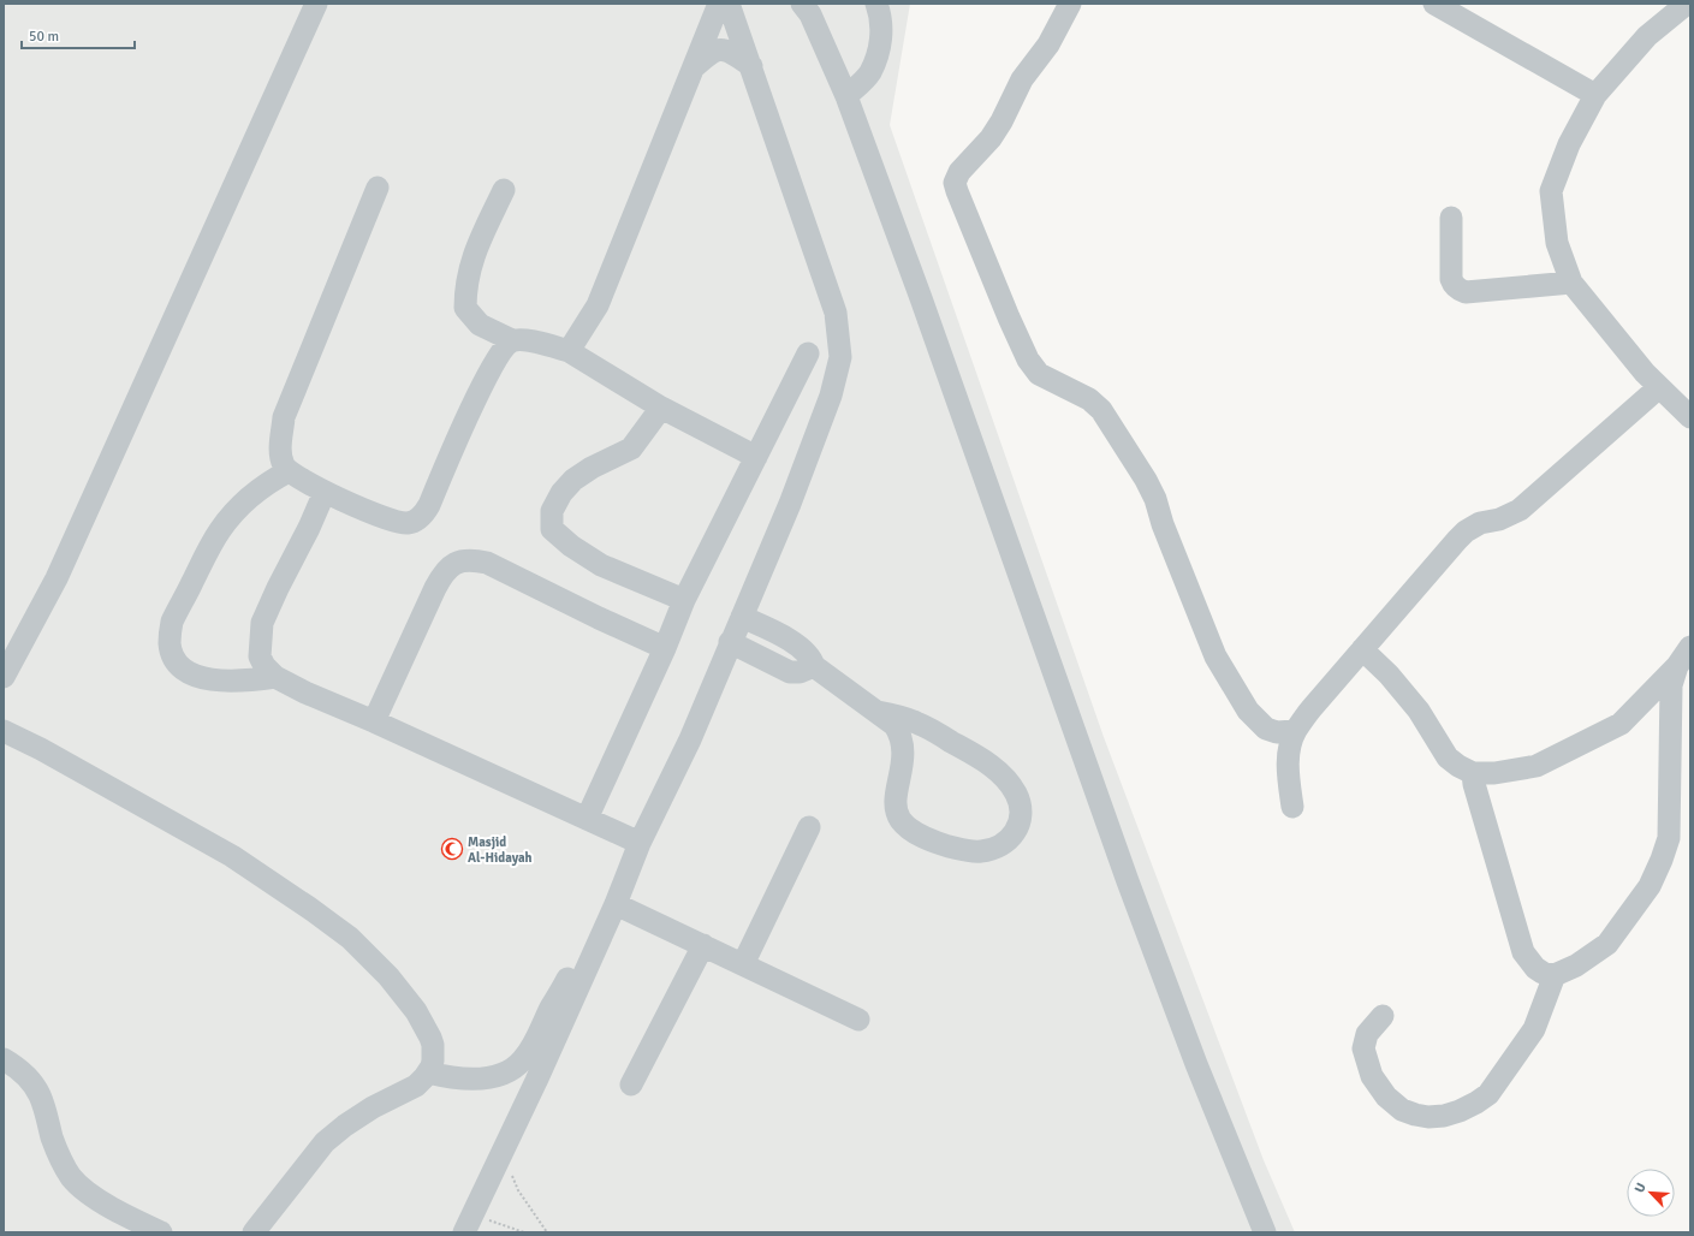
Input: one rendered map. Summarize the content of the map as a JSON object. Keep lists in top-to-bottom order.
{
  "places": {
    "mosque": ["Masjid Al-Hidayah"]
  },
  "scale_bar": "50 m",
  "north": "top left"
}
